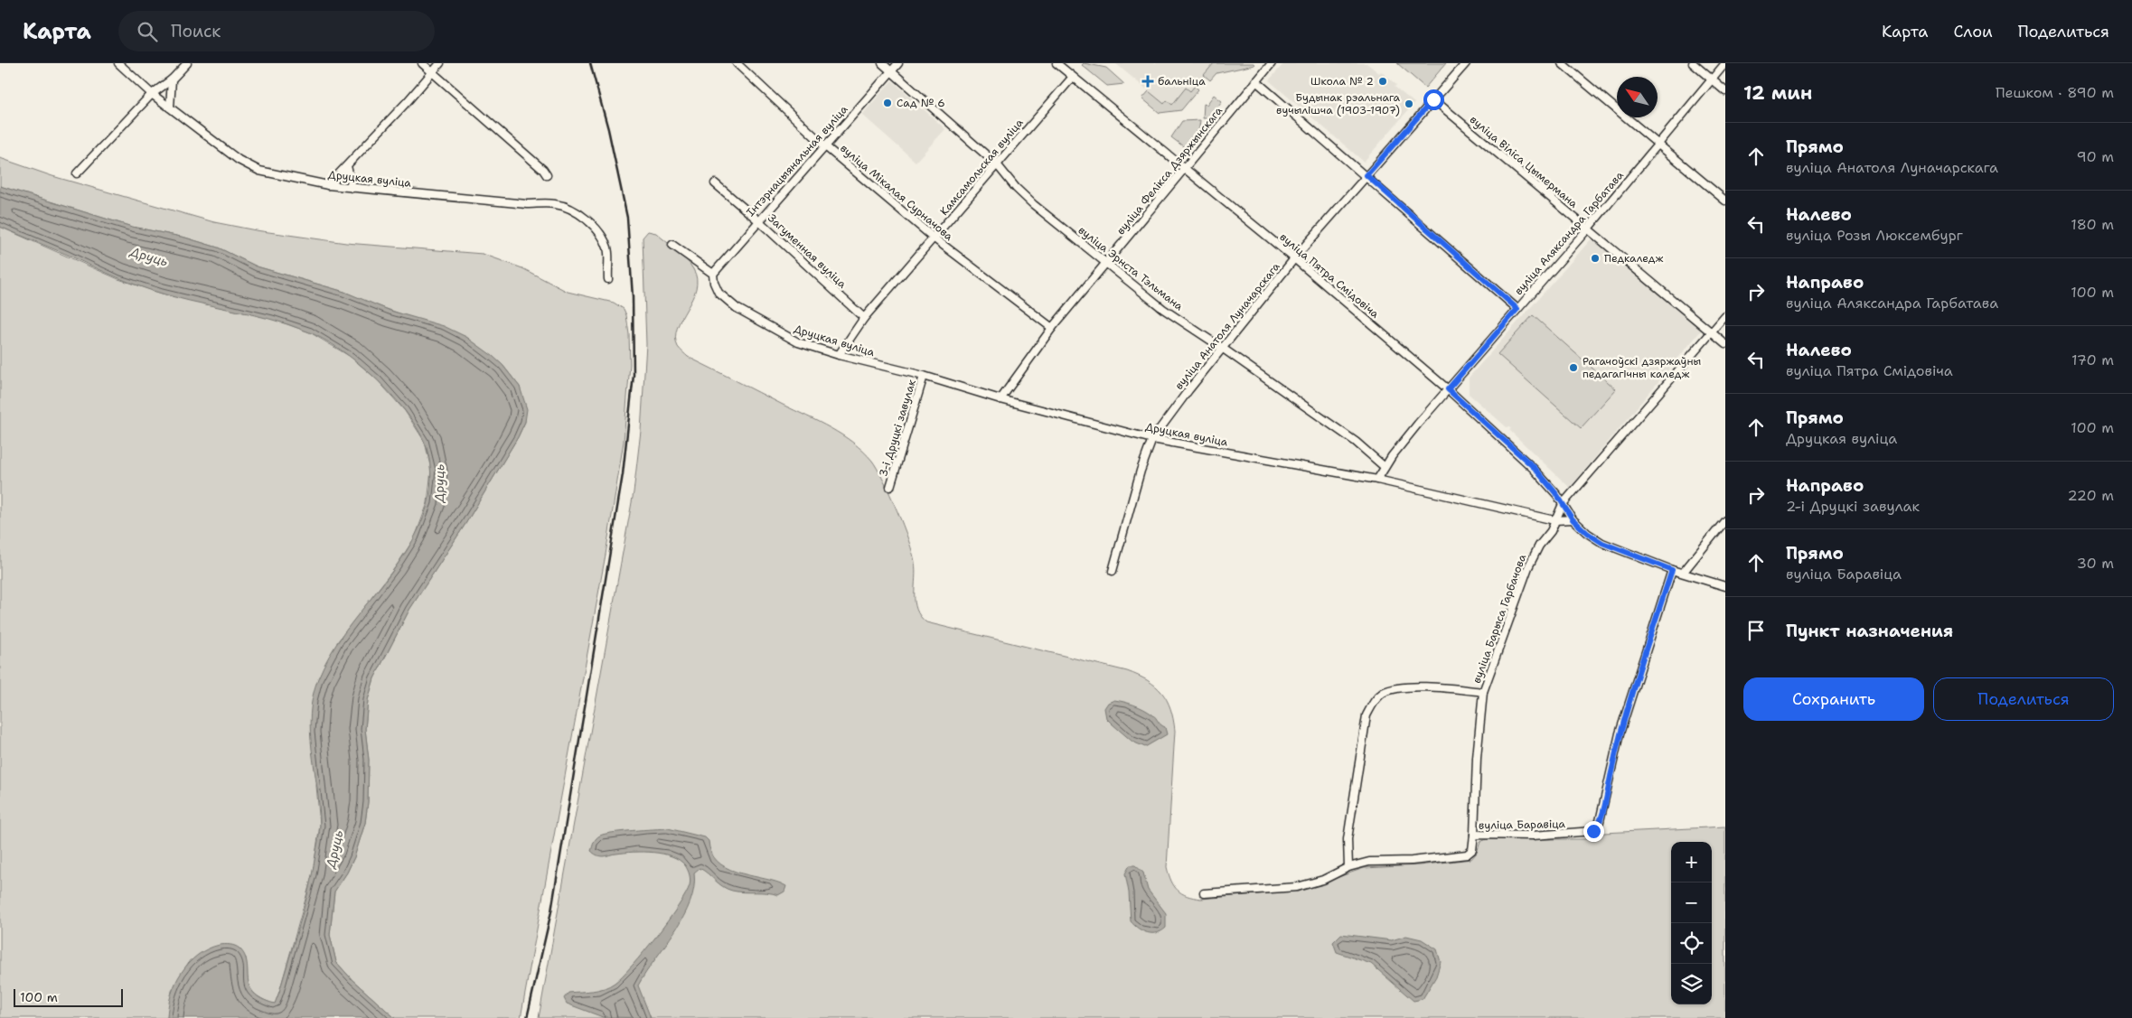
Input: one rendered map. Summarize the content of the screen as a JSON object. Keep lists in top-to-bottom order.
{
  "streets": {
    "street": [
      "Інтэрнацыянальная вуліца",
      "вуліца Віліса Цымермана",
      "Камсамольская вуліца",
      "вуліца Фелікса Дзяржынскага",
      "Друцкая вуліца",
      "вуліца Мікалая Сурначова",
      "вуліца Аляксандра Гарбатава",
      "Загуменная вуліца",
      "вуліца Эрнста Тэльмана",
      "вуліца Пятра Смідовіча",
      "вуліца Анатоля Луначарскага",
      "3-і Друцкі завулак",
      "вуліца Барыса Гарбачова",
      "вуліца Баравіца"
    ]
  },
  "crossings": [
    ["Інтэрнацыянальная вуліца", "Друцкая вуліца"],
    ["Інтэрнацыянальная вуліца", "вуліца Мікалая Сурначова"],
    ["Інтэрнацыянальная вуліца", "Загуменная вуліца"],
    ["Інтэрнацыянальная вуліца", "вуліца Эрнста Тэльмана"],
    ["вуліца Віліса Цымермана", "вуліца Аляксандра Гарбатава"],
    ["вуліца Віліса Цымермана", "вуліца Анатоля Луначарскага"],
    ["вуліца Віліса Цымермана", "вуліца Барыса Гарбачова"],
    ["Камсамольская вуліца", "Друцкая вуліца"],
    ["Камсамольская вуліца", "вуліца Мікалая Сурначова"],
    ["Камсамольская вуліца", "Загуменная вуліца"],
    ["Камсамольская вуліца", "вуліца Эрнста Тэльмана"],
    ["Камсамольская вуліца", "вуліца Пятра Смідовіча"],
    ["вуліца Фелікса Дзяржынскага", "Друцкая вуліца"],
    ["вуліца Фелікса Дзяржынскага", "вуліца Мікалая Сурначова"],
    ["вуліца Фелікса Дзяржынскага", "вуліца Эрнста Тэльмана"],
    ["вуліца Фелікса Дзяржынскага", "вуліца Пятра Смідовіча"],
    ["Друцкая вуліца", "вуліца Аляксандра Гарбатава"],
    ["Друцкая вуліца", "вуліца Пятра Смідовіча"],
    ["Друцкая вуліца", "вуліца Анатоля Луначарскага"],
    ["Друцкая вуліца", "3-і Друцкі завулак"],
    ["Друцкая вуліца", "вуліца Барыса Гарбачова"],
    ["вуліца Аляксандра Гарбатава", "вуліца Эрнста Тэльмана"],
    ["вуліца Аляксандра Гарбатава", "вуліца Пятра Смідовіча"],
    ["вуліца Эрнста Тэльмана", "вуліца Анатоля Луначарскага"],
    ["вуліца Пятра Смідовіча", "вуліца Анатоля Луначарскага"],
    ["вуліца Пятра Смідовіча", "вуліца Барыса Гарбачова"],
    ["вуліца Барыса Гарбачова", "вуліца Баравіца"]
  ],
  "water": ["Друць"],
  "places": {
    "health": ["бальніца"],
    "other": [
      "Школа № 2",
      "Сад № 6",
      "Будынак рэальнага вучылішча (1903-1907)",
      "Педкаледж",
      "Рагачоўскі дзяржаўны педагагічны каледж"
    ]
  },
  "scale_bar": "100 m",
  "north": "top left",
  "page": {
    "header": "Карта",
    "search": "Поиск",
    "nav": ["Карта", "Слои", "Поделиться"],
    "heading": ["12 мин", "Пешком · 890 m"],
    "list": [
      ["Прямо", "вуліца Анатоля Луначарскага", "90 m"],
      ["Налево", "вуліца Розы Люксембург", "180 m"],
      ["Направо", "вуліца Аляксандра Гарбатава", "100 m"],
      ["Налево", "вуліца Пятра Смідовіча", "170 m"],
      ["Прямо", "Друцкая вуліца", "100 m"],
      ["Направо", "2-і Друцкі завулак", "220 m"],
      ["Прямо", "вуліца Баравіца", "30 m"],
      "Пункт назначения"
    ],
    "buttons": ["Сохранить", "Поделиться"],
    "map_buttons": ["+", "−"],
    "scale": "100 m"
  }
}
